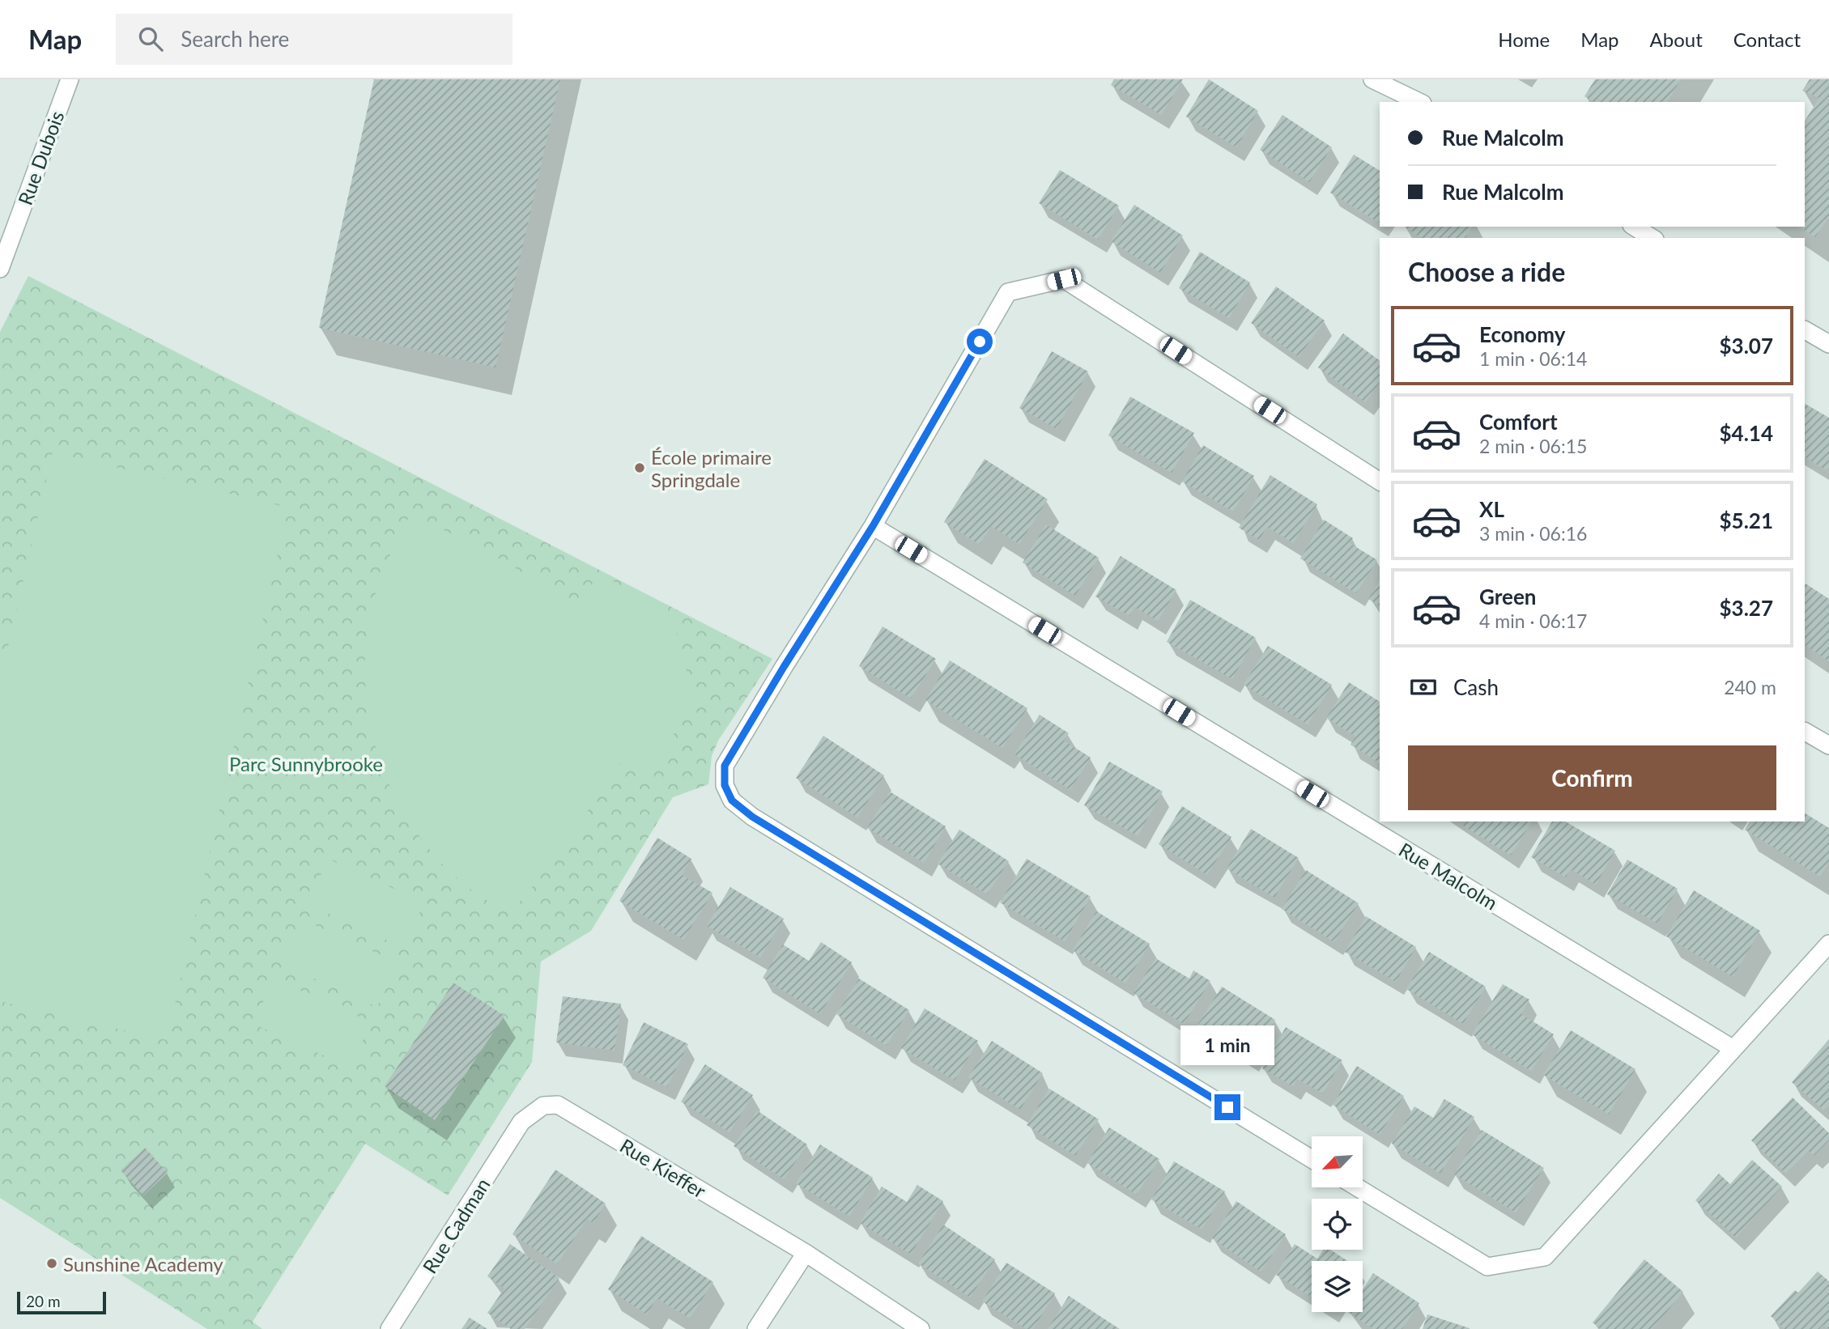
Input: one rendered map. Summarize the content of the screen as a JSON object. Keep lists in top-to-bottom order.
{
  "streets": {
    "street": [
      "Rue Dubois",
      "Rue Malcolm",
      "Rue Kieffer",
      "Rue Cadman"
    ]
  },
  "crossings": [
    ["Rue Kieffer", "Rue Cadman"]
  ],
  "parks": ["Parc Sunnybrooke"],
  "places": ["École primaire Springdale", "Sunshine Academy"],
  "scale_bar": "20 m",
  "north": "bottom left",
  "page": {
    "header": "Map",
    "search": "Search here",
    "nav": [
      "Home",
      "Map",
      "About",
      "Contact"
    ],
    "banner": ["Rue Malcolm", "Rue Malcolm"],
    "heading": "Choose a ride",
    "list": [
      {
        "name": "Economy",
        "note": "1 min · 06:14",
        "value": "$3.07"
      },
      {
        "name": "Comfort",
        "note": "2 min · 06:15",
        "value": "$4.14"
      },
      {
        "name": "XL",
        "note": "3 min · 06:16",
        "value": "$5.21"
      },
      {
        "name": "Green",
        "note": "4 min · 06:17",
        "value": "$3.27"
      }
    ],
    "pay": ["Cash", "240 m"],
    "buttons": "Confirm",
    "bubble": "1 min",
    "scale": "20 m"
  }
}
